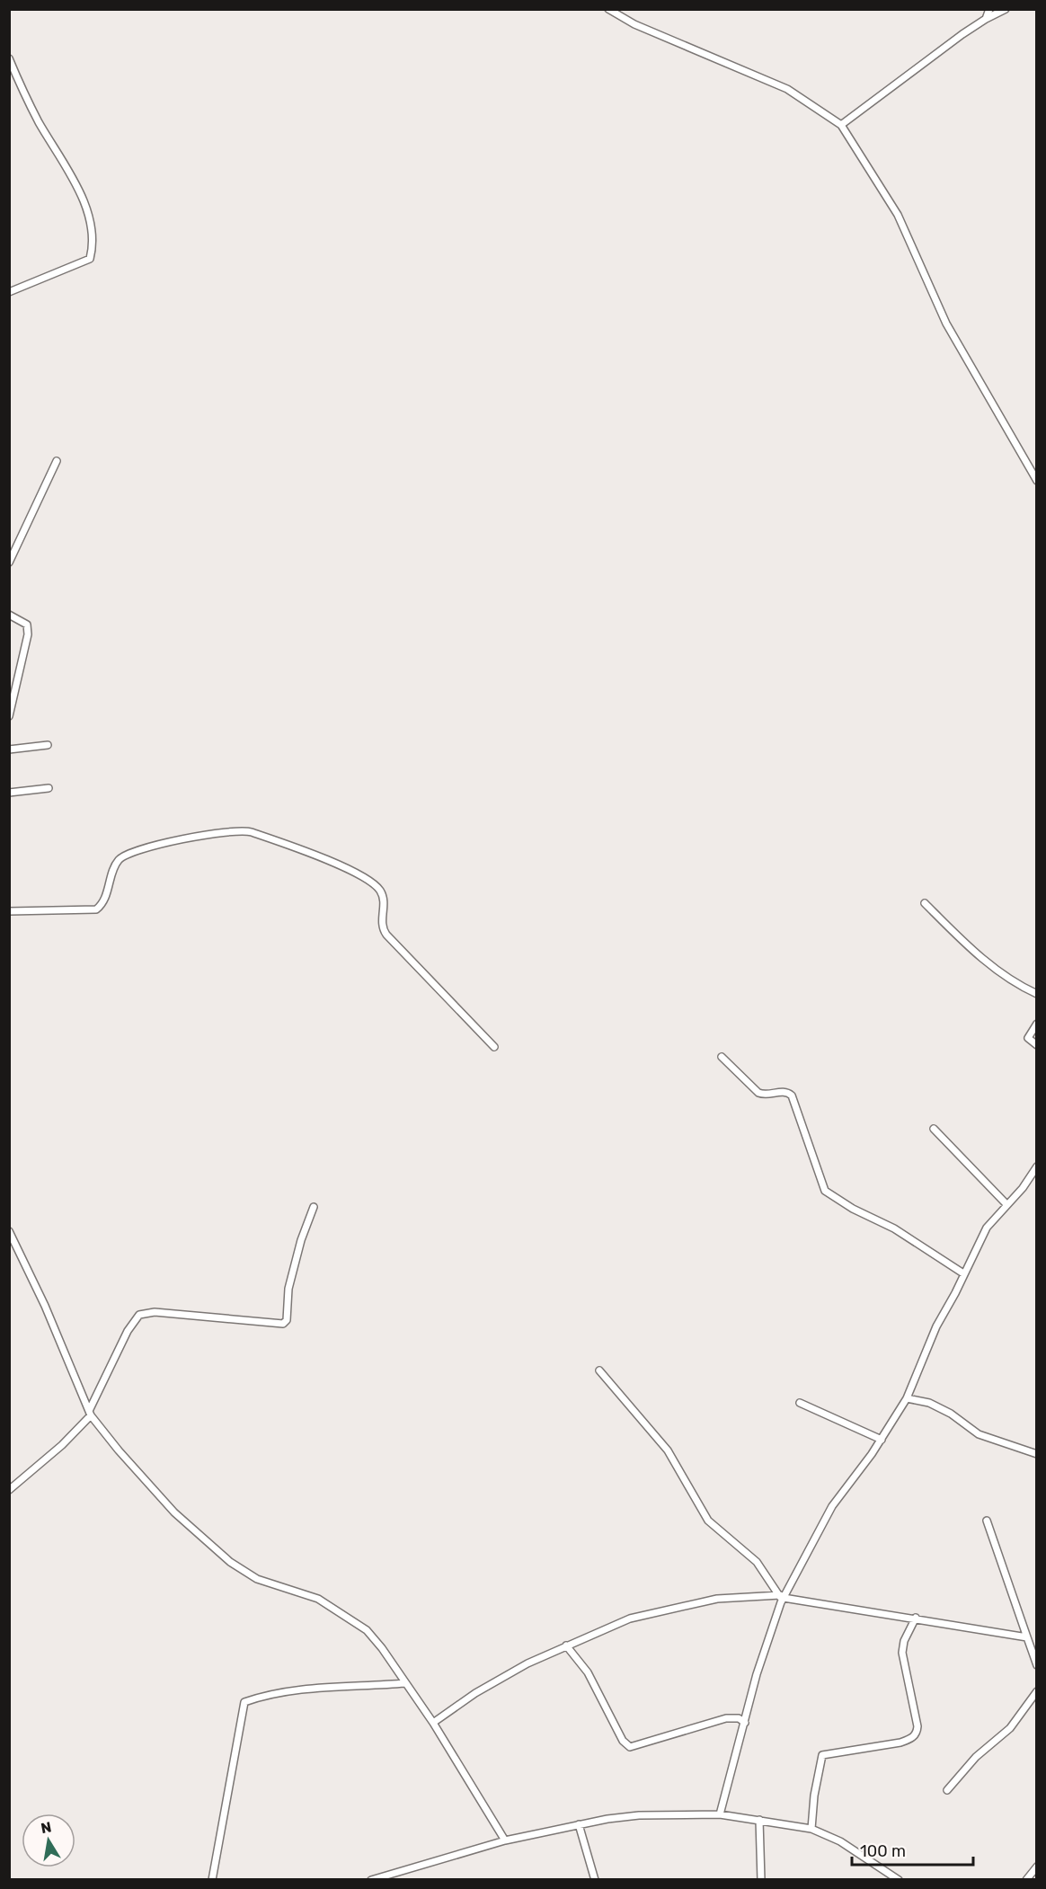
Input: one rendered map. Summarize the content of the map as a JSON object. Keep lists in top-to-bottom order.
{
  "scale_bar": "100 m",
  "north": "top"
}
